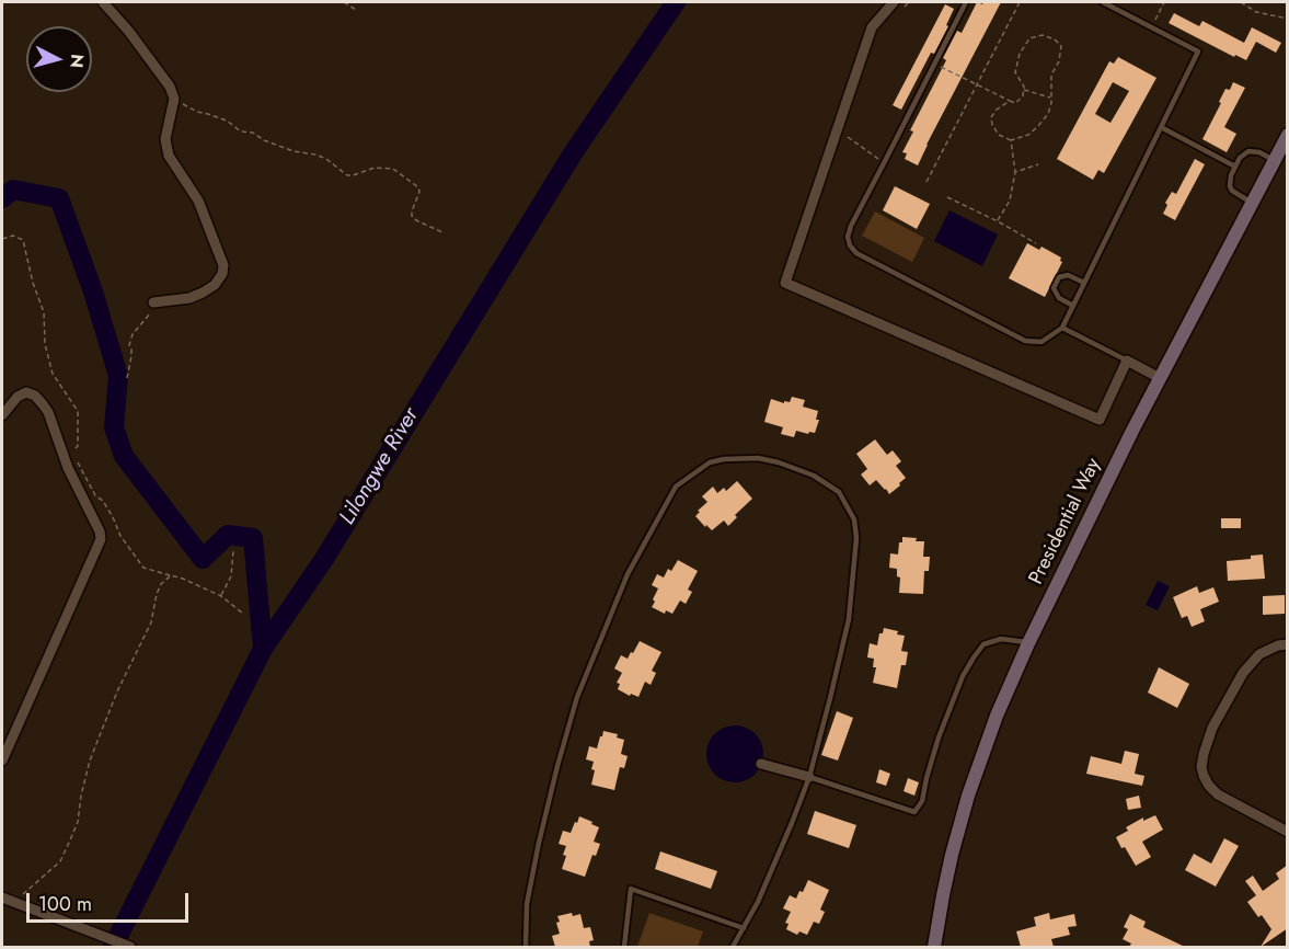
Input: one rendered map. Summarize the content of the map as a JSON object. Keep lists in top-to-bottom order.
{
  "streets": {
    "main road": ["Presidential Way"]
  },
  "water": ["Lilongwe River"],
  "scale_bar": "100 m",
  "north": "right"
}
